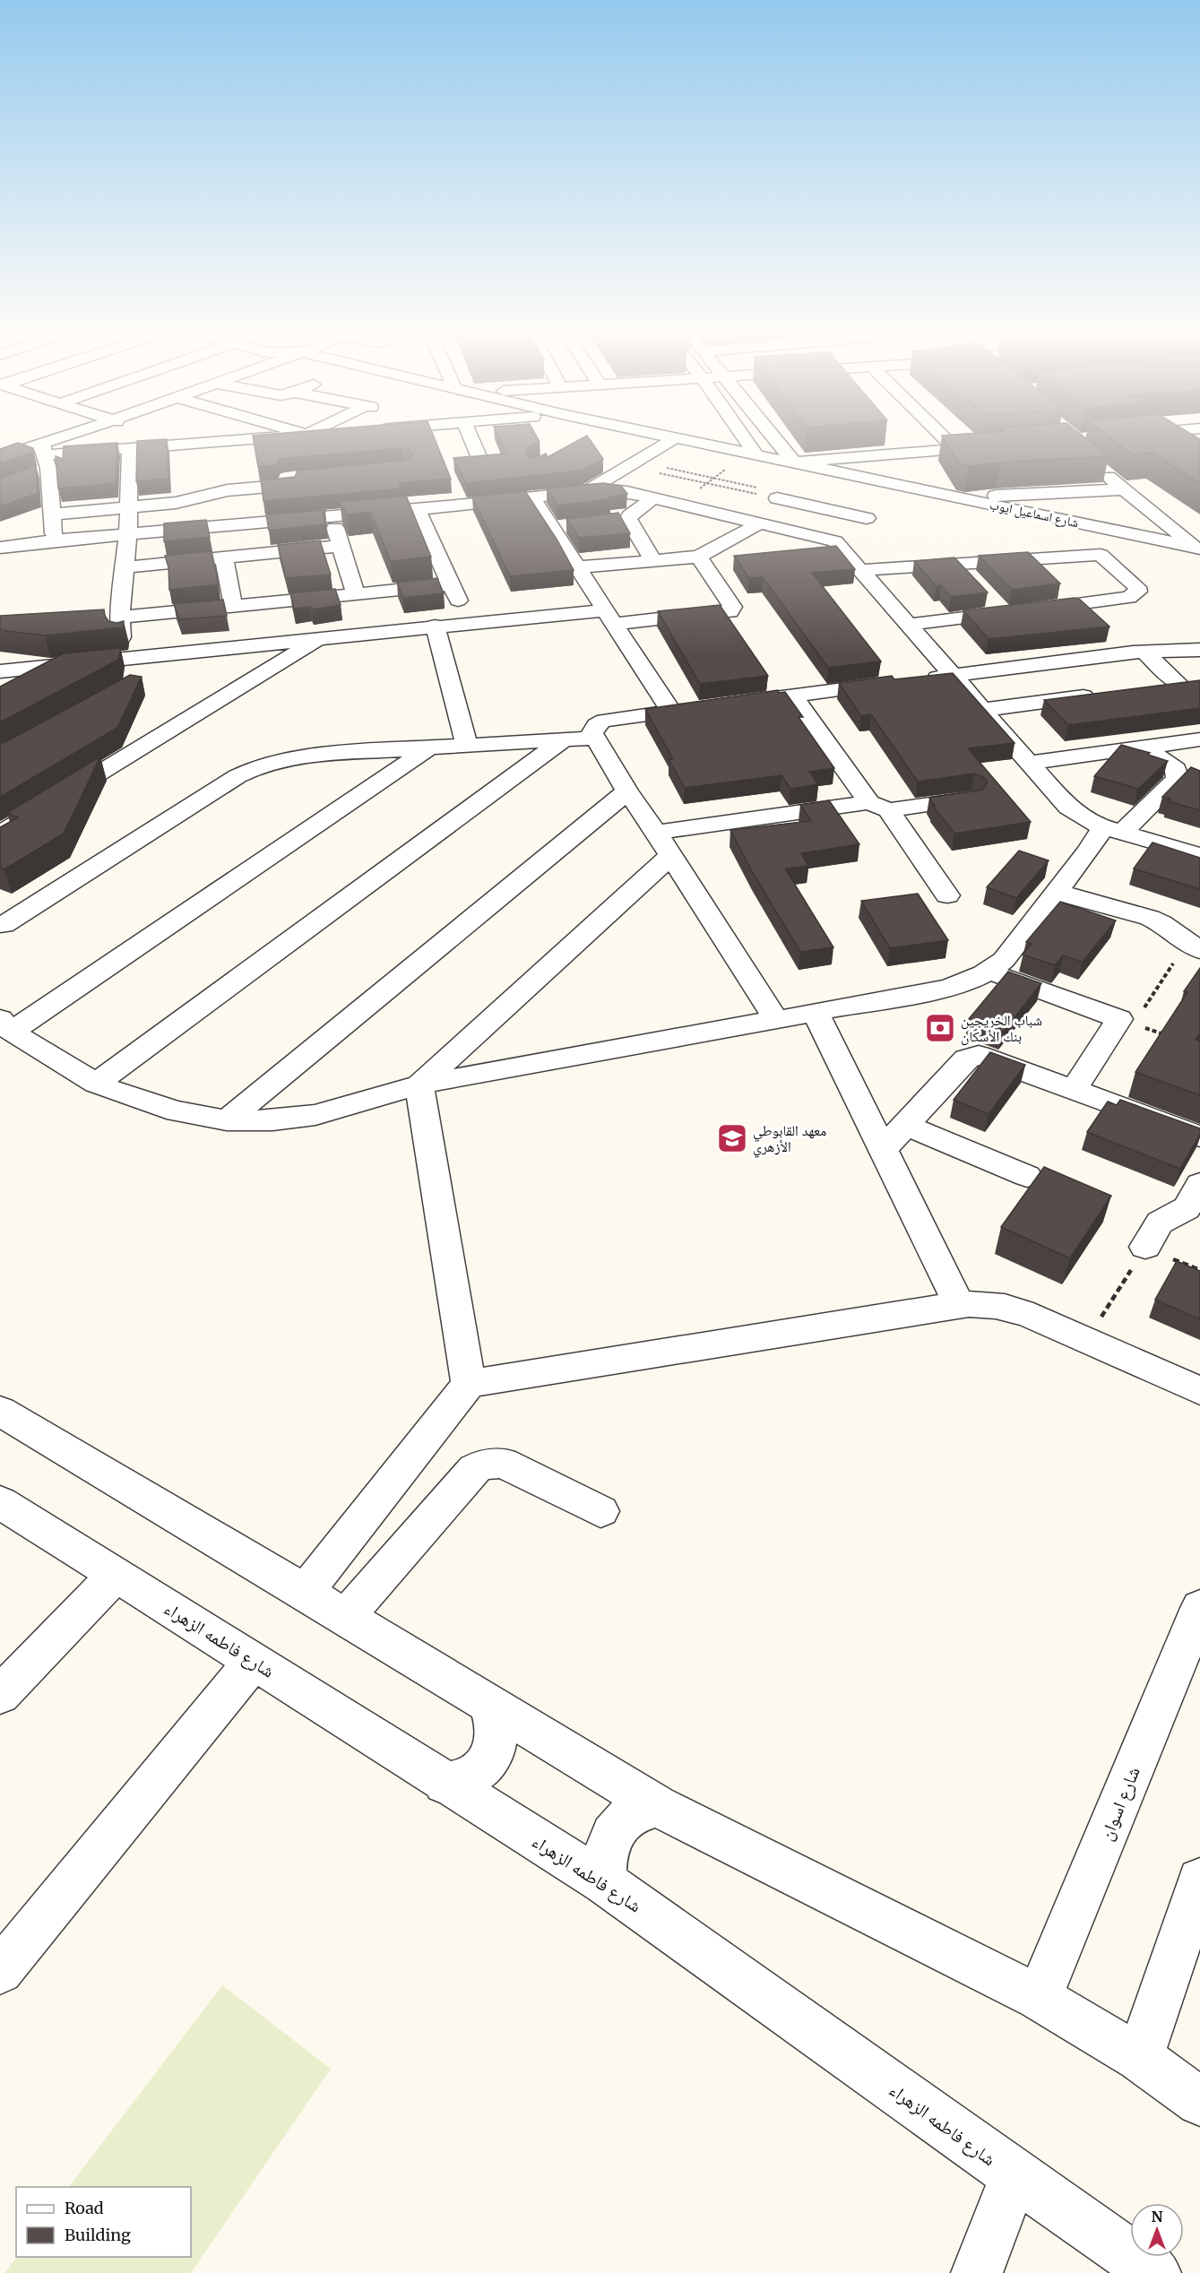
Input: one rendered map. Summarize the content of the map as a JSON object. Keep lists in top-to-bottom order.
{
  "streets": {
    "street": ["شارع اسماعيل ايوب", "شارع فاطمه الزهراء", "شارع اسوان"]
  },
  "places": {
    "bank": ["شباب الخريجين بنك الأسكان"],
    "school or university": ["معهد القابوطي الأزهري"]
  },
  "legend": ["Road", "Building"],
  "north": "top"
}
